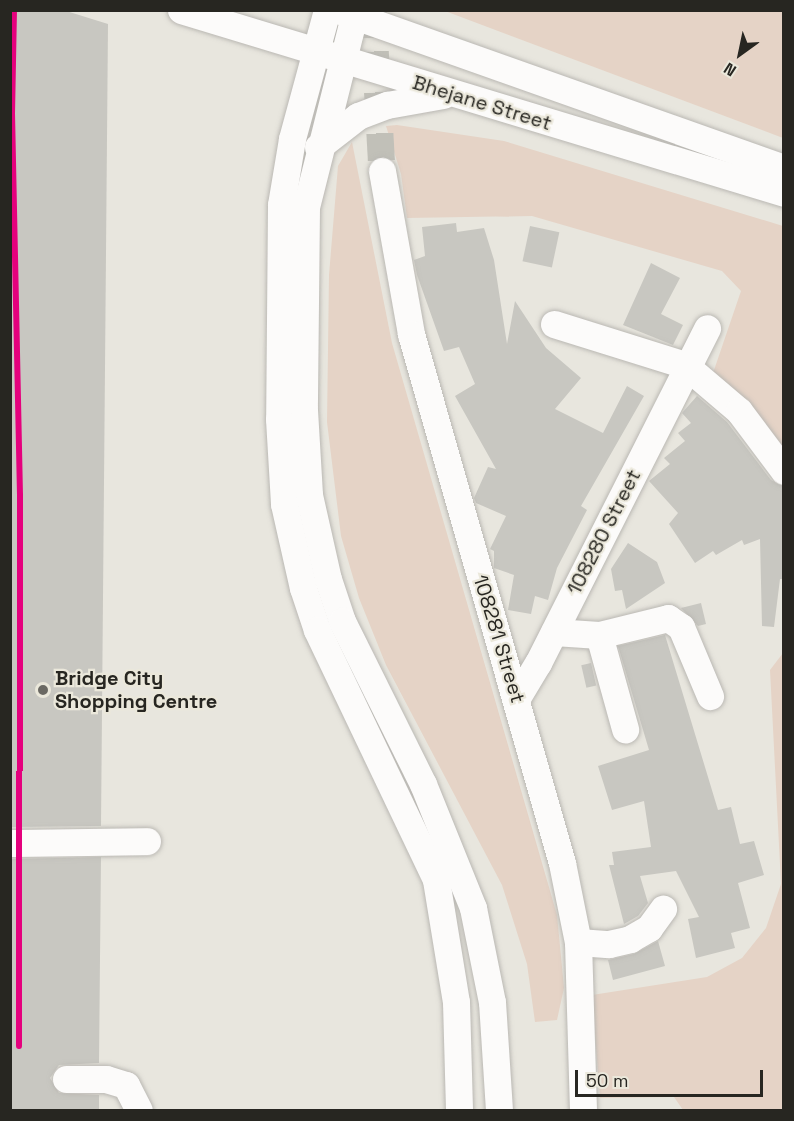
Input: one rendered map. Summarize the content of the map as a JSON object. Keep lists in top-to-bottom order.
{
  "streets": {
    "street": ["Bhejane Street", "108280 Street", "108281 Street"]
  },
  "crossings": [
    ["108280 Street", "108281 Street"]
  ],
  "places": ["Bridge City Shopping Centre"],
  "scale_bar": "50 m",
  "north": "bottom left"
}
